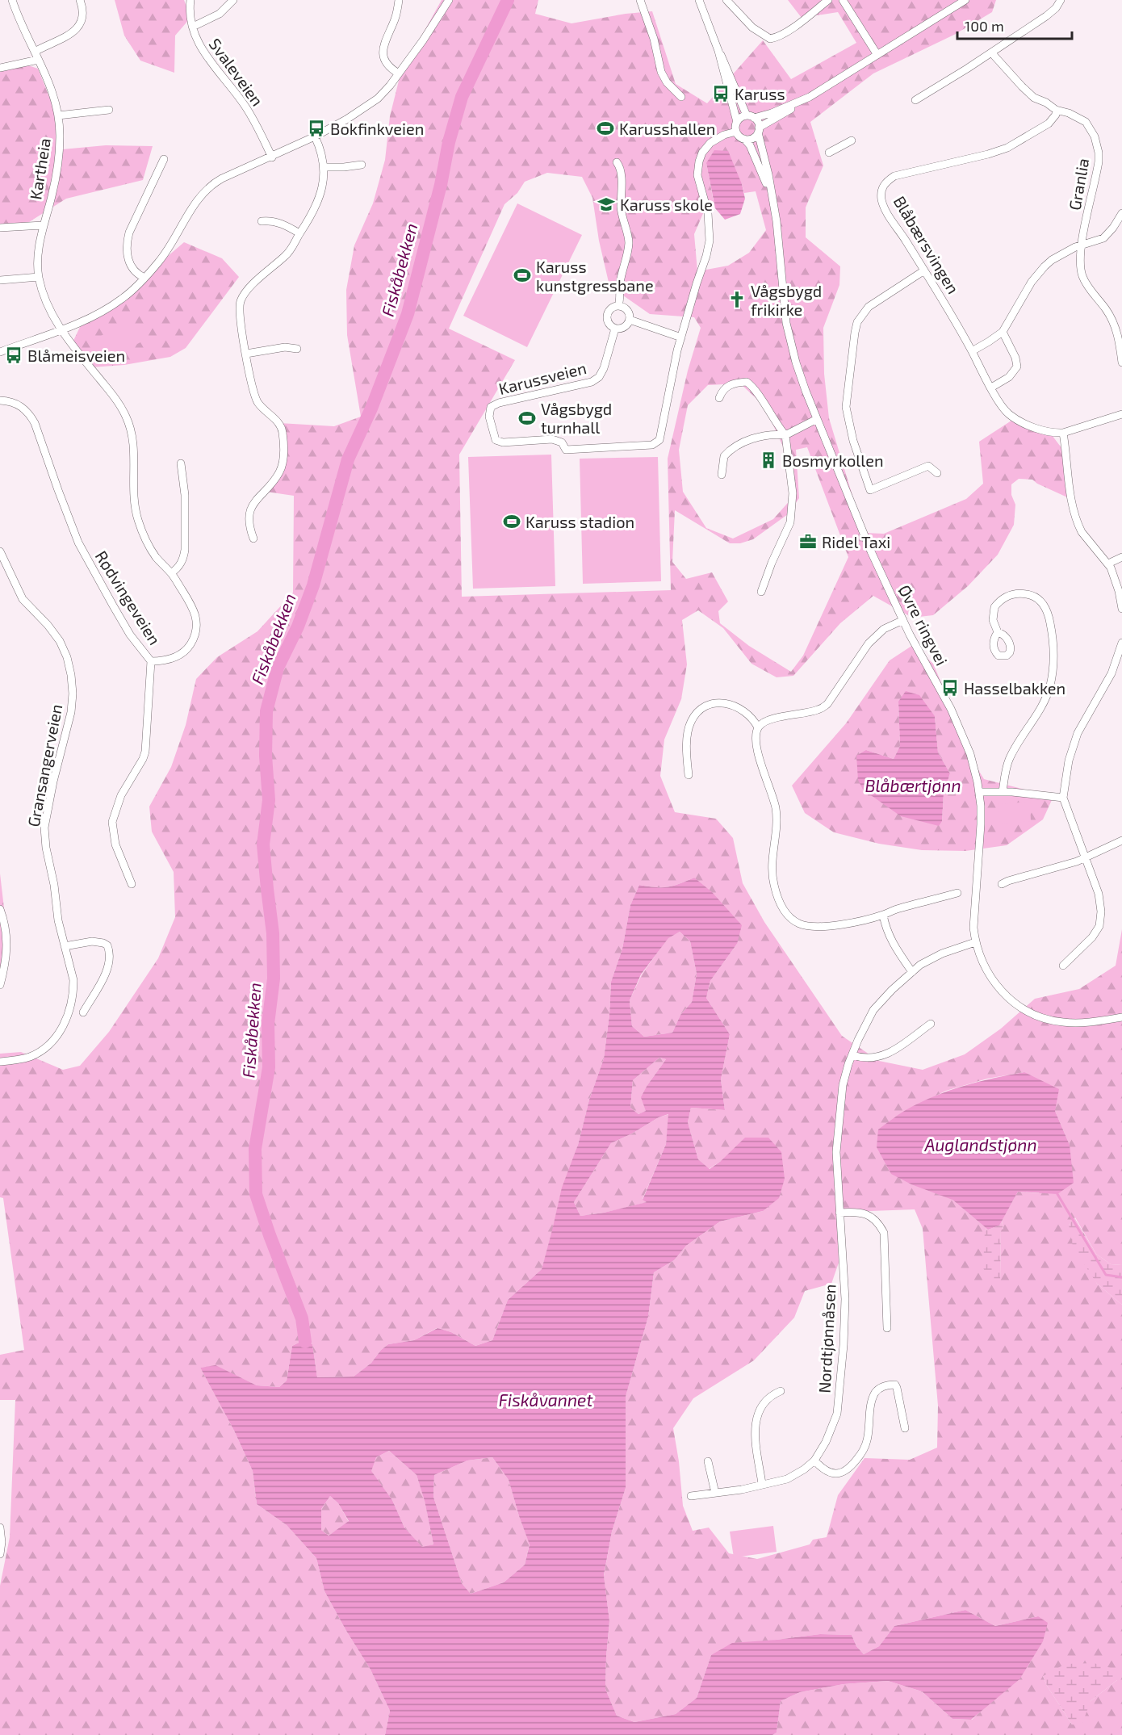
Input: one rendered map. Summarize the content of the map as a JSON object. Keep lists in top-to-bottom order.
{
  "streets": {
    "street": [
      "Svaleveien",
      "Kartheia",
      "Granlia",
      "Blåbærsvingen",
      "Karussveien",
      "Rødvingeveien",
      "Øvre ringvei",
      "Gransangerveien",
      "Nordtjønnåsen"
    ]
  },
  "crossings": [
    ["Granlia", "Blåbærsvingen"],
    ["Karussveien", "Øvre ringvei"],
    ["Øvre ringvei", "Nordtjønnåsen"]
  ],
  "water": [
    "Fiskåbekken",
    "Blåbærtjønn",
    "Auglandstjønn",
    "Fiskåvannet"
  ],
  "places": {
    "bus stop": [
      "Karuss",
      "Bokfinkveien",
      "Blåmeisveien",
      "Hasselbakken"
    ],
    "sports": [
      "Karusshallen",
      "Karuss kunstgressbane",
      "Vågsbygd turnhall",
      "Karuss stadion"
    ],
    "school or university": ["Karuss skole"],
    "church": ["Vågsbygd frikirke"],
    "building": ["Bosmyrkollen"],
    "office": ["Ridel Taxi"]
  },
  "scale_bar": "100 m"
}
